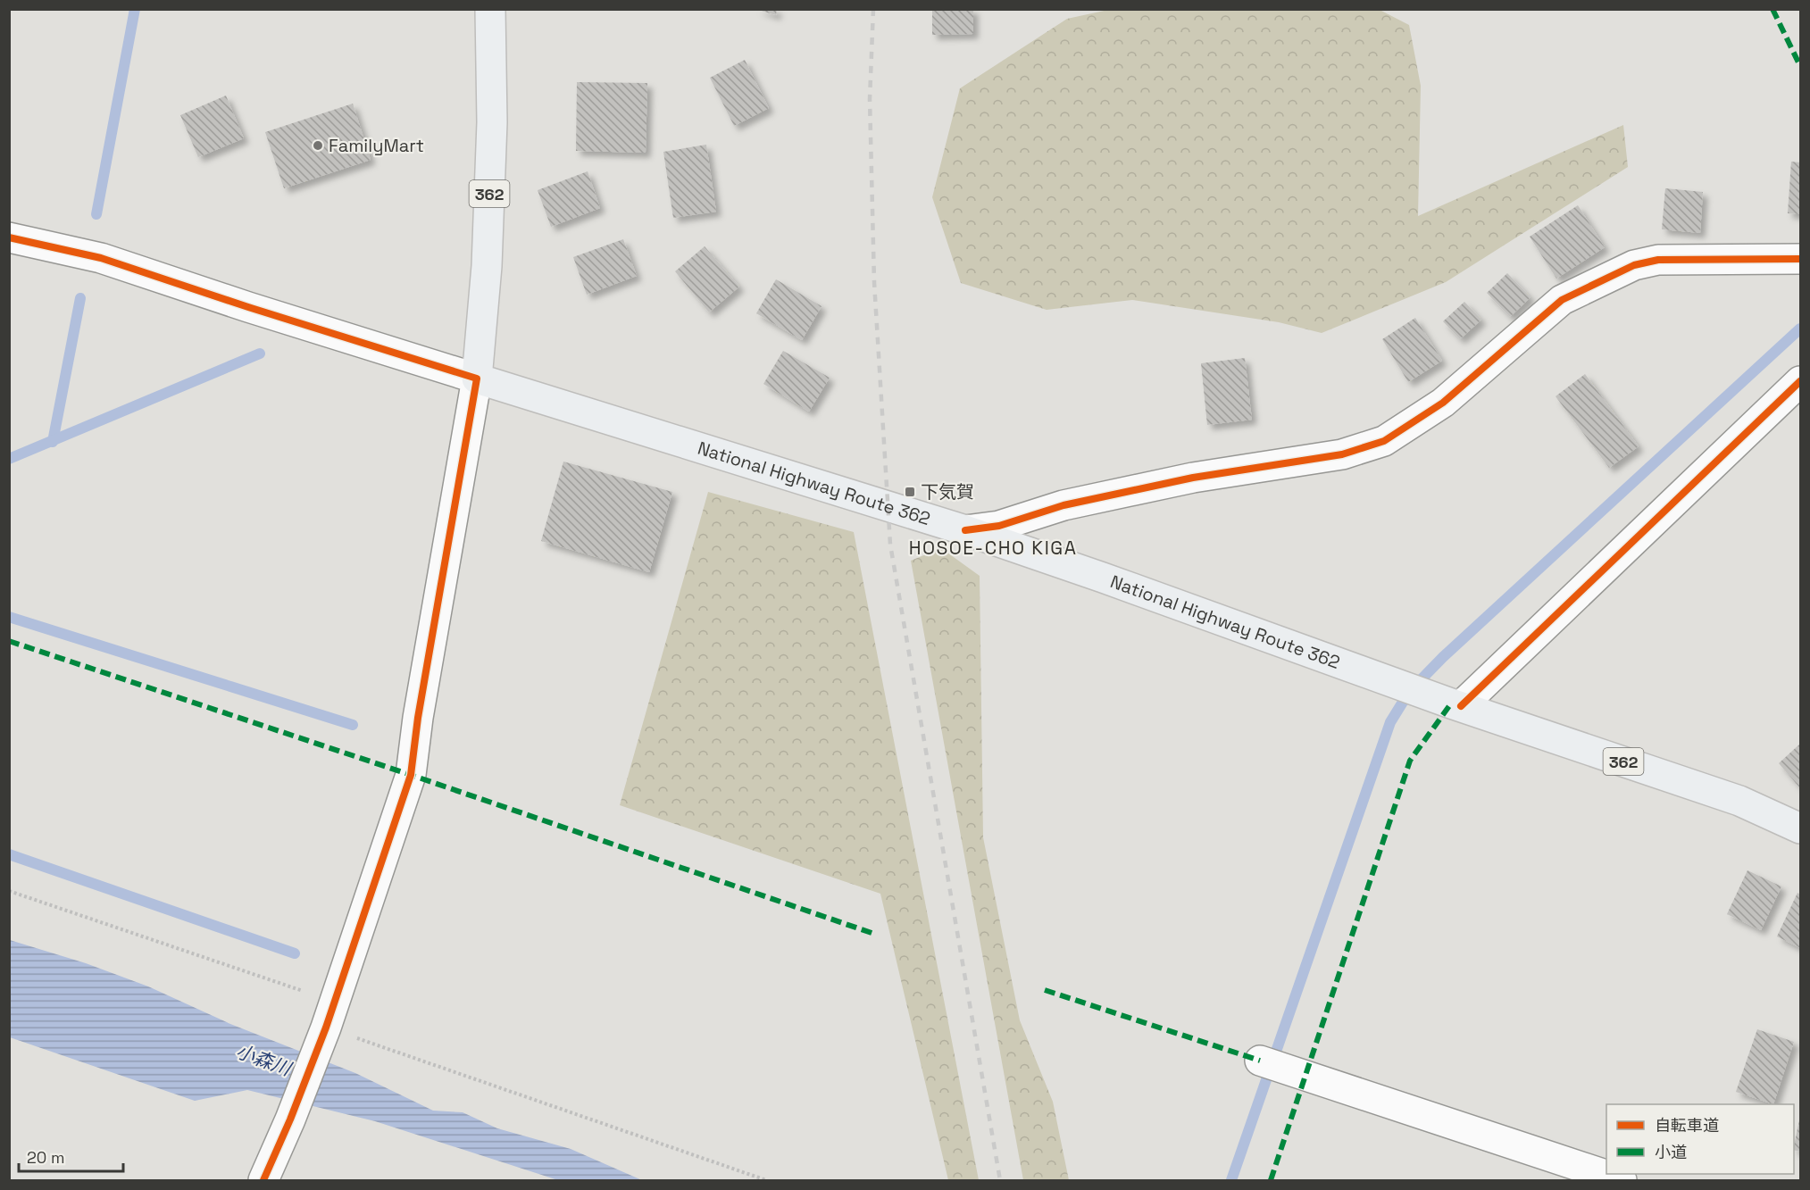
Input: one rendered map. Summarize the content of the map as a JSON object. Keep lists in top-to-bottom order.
{
  "streets": {
    "highway": ["362", "National Highway Route 362"]
  },
  "crossings": [
    ["362", "National Highway Route 362"]
  ],
  "districts": ["HOSOE-CHO KIGA"],
  "water": ["小森川"],
  "places": {
    "other": ["FamilyMart"],
    "transit": ["下気賀"]
  },
  "legend": ["自転車道", "小道"],
  "scale_bar": "20 m"
}
